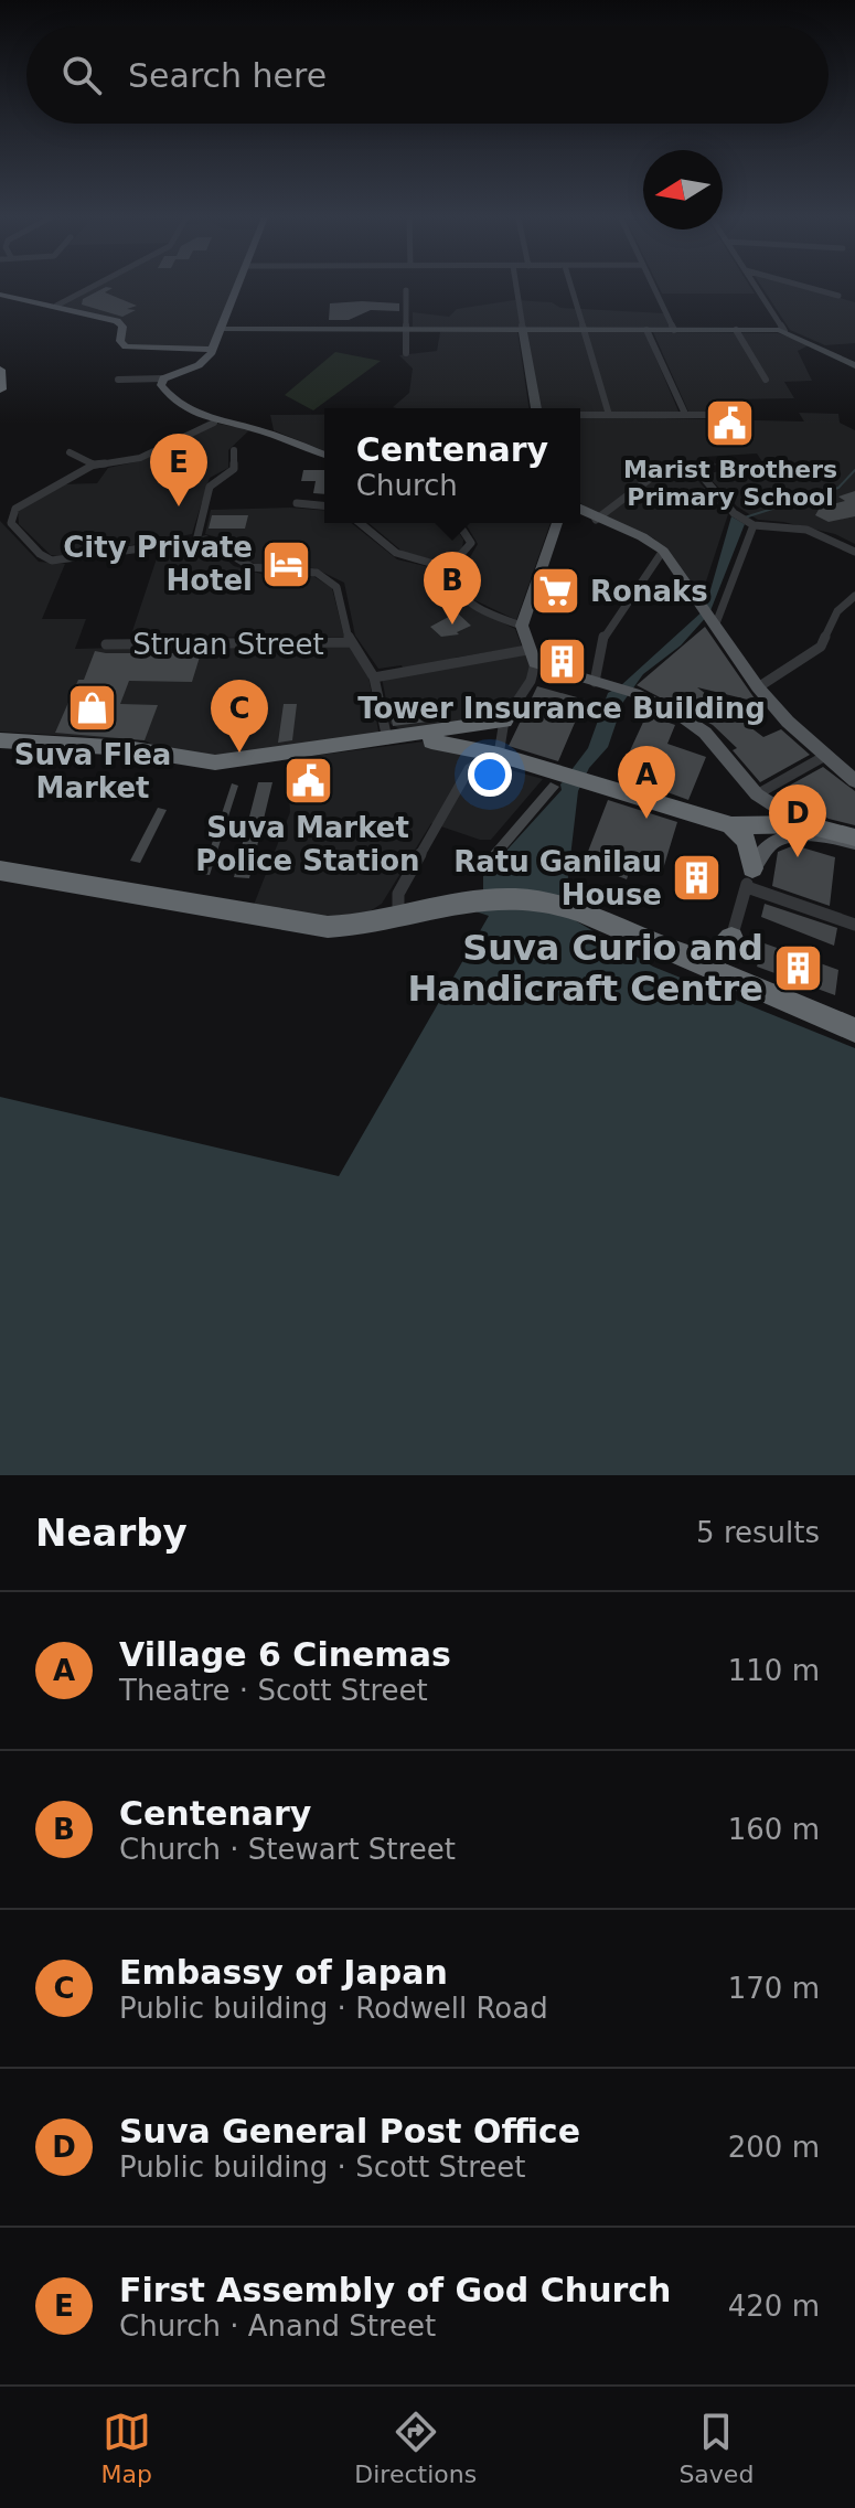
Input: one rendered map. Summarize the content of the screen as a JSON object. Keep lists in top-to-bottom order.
{
  "streets": {
    "street": ["Struan Street"]
  },
  "places": {
    "public building": ["Marist Brothers Primary School", "Suva Market Police Station"],
    "hotel": ["City Private Hotel"],
    "supermarket": ["Ronaks"],
    "building": ["Tower Insurance Building", "Ratu Ganilau House", "Suva Curio and Handicraft Centre"],
    "shop": ["Suva Flea Market"]
  },
  "north": "left",
  "page": {
    "search": "Search here",
    "popup": ["Centenary", "Church"],
    "pins": [
      "E",
      "B",
      "C",
      "A",
      "D"
    ],
    "heading": ["Nearby", "5 results"],
    "list": [
      {
        "mark": "A",
        "name": "Village 6 Cinemas",
        "note": "Theatre · Scott Street",
        "value": "110 m"
      },
      {
        "mark": "B",
        "name": "Centenary",
        "note": "Church · Stewart Street",
        "value": "160 m"
      },
      {
        "mark": "C",
        "name": "Embassy of Japan",
        "note": "Public building · Rodwell Road",
        "value": "170 m"
      },
      {
        "mark": "D",
        "name": "Suva General Post Office",
        "note": "Public building · Scott Street",
        "value": "200 m"
      },
      {
        "mark": "E",
        "name": "First Assembly of God Church",
        "note": "Church · Anand Street",
        "value": "420 m"
      }
    ],
    "nav": ["Map", "Directions", "Saved"]
  }
}
